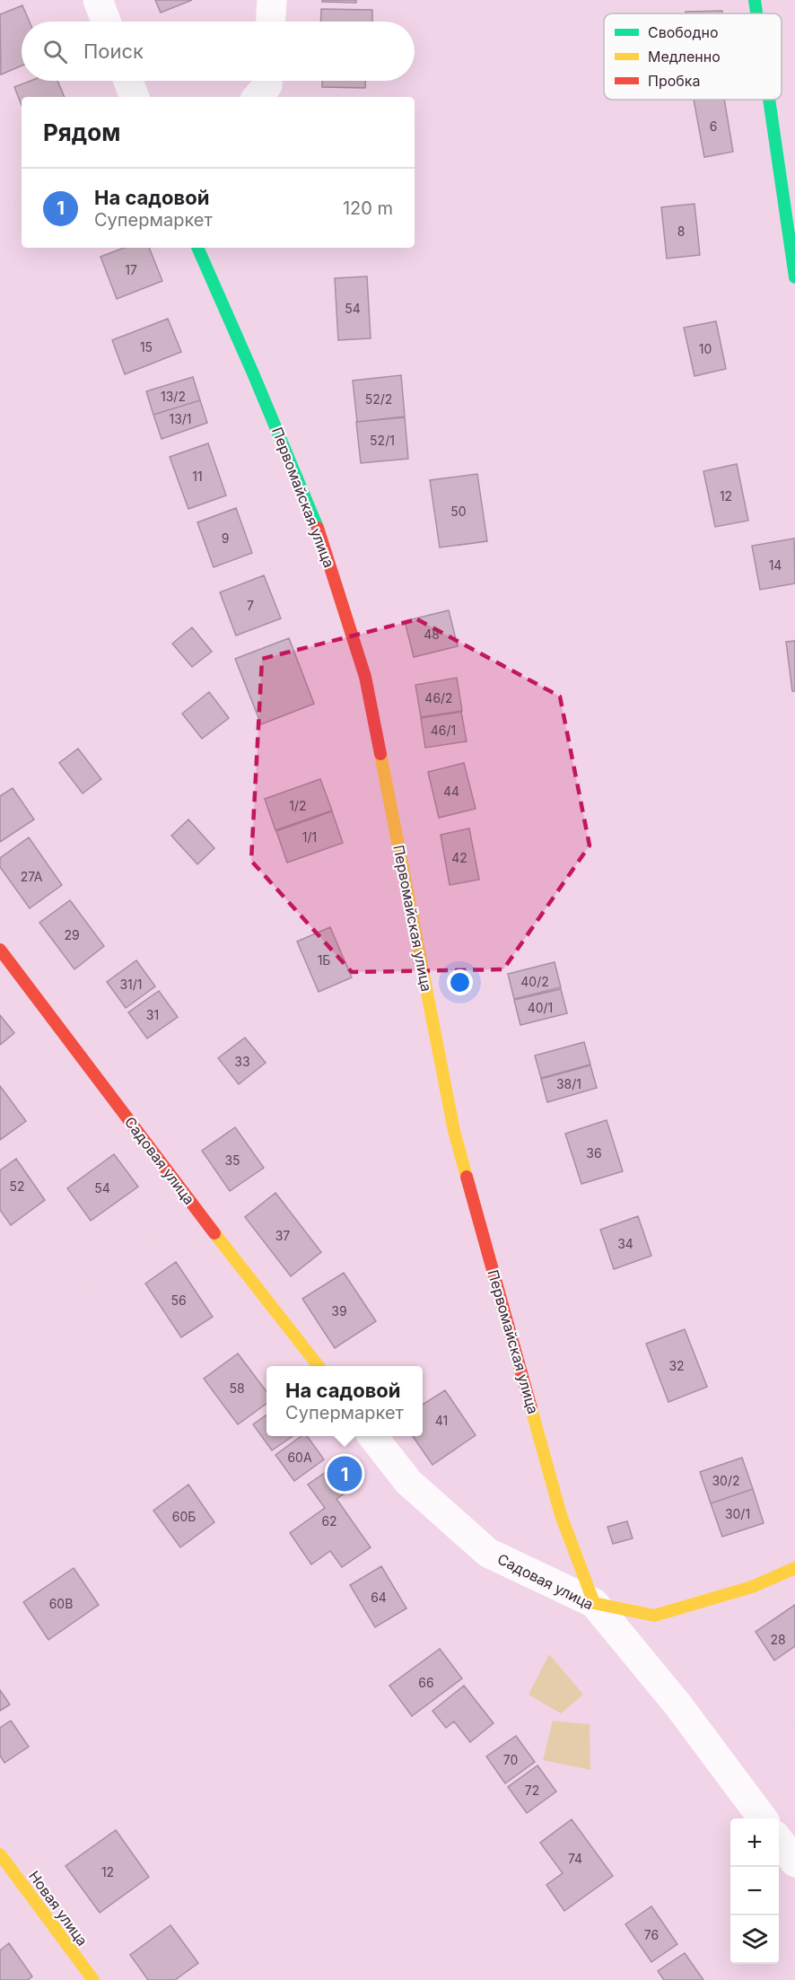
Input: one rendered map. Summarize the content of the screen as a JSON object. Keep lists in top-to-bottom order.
{
  "streets": {
    "street": ["Первомайская улица", "Садовая улица", "Новая улица"]
  },
  "crossings": [
    ["Первомайская улица", "Садовая улица"]
  ],
  "house_numbers": [
    "6",
    "8",
    "17",
    "54",
    "15",
    "10",
    "13/2",
    "52/2",
    "13/1",
    "52/1",
    "11",
    "12",
    "50",
    "9",
    "14",
    "7",
    "48",
    "46/2",
    "46/1",
    "44",
    "1/2",
    "1/1",
    "42",
    "27А",
    "29",
    "1Б",
    "40/2",
    "31/1",
    "40/1",
    "31",
    "33",
    "38/1",
    "36",
    "35",
    "52",
    "54",
    "37",
    "34",
    "56",
    "39",
    "32",
    "58",
    "41",
    "60А",
    "30/2",
    "30/1",
    "60Б",
    "62",
    "64",
    "60В",
    "28",
    "66",
    "70",
    "72",
    "74",
    "12",
    "76"
  ],
  "legend": ["Свободно", "Медленно", "Пробка"],
  "page": {
    "search": "Поиск",
    "heading": "Рядом",
    "list": [
      {
        "mark": "1",
        "name": "На садовой",
        "note": "Супермаркет",
        "value": "120 m"
      }
    ],
    "popup": ["На садовой", "Супермаркет"],
    "pins": "1",
    "map_buttons": ["+", "−"]
  }
}
